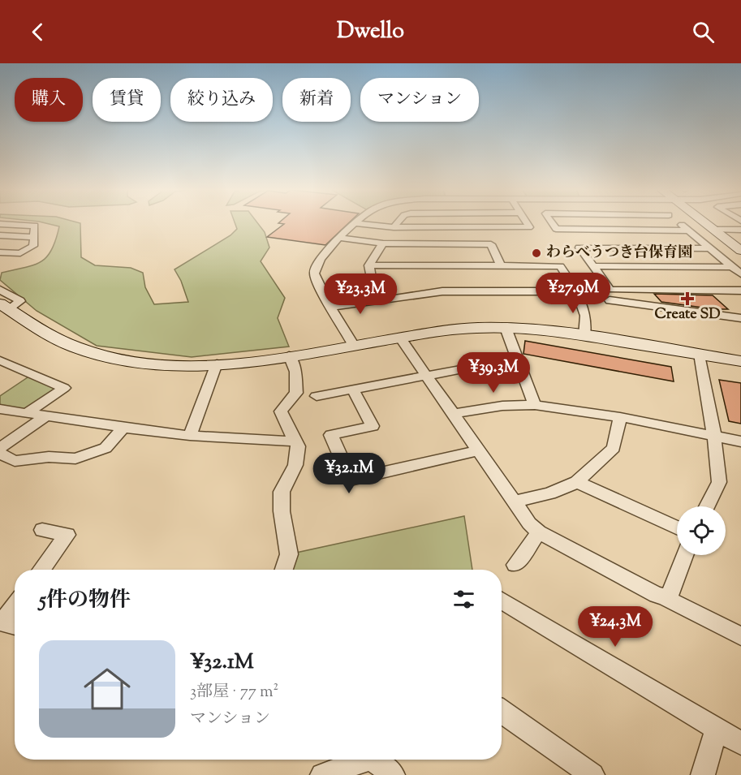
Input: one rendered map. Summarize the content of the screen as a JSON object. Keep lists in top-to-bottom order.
{
  "places": {
    "other": ["わらべうつき台保育園"],
    "health": ["Create SD"]
  },
  "page": {
    "header": "Dwello",
    "chip": [
      "購入",
      "賃貸",
      "絞り込み",
      "新着",
      "マンション"
    ],
    "price": [
      "¥27.9M",
      "¥23.3M",
      "¥39.3M",
      "¥32.1M",
      "¥24.3M"
    ],
    "heading": "5件の物件",
    "list": [
      {
        "name": "¥32.1M",
        "note": "3部屋 · 77 m² · マンション"
      }
    ]
  }
}
